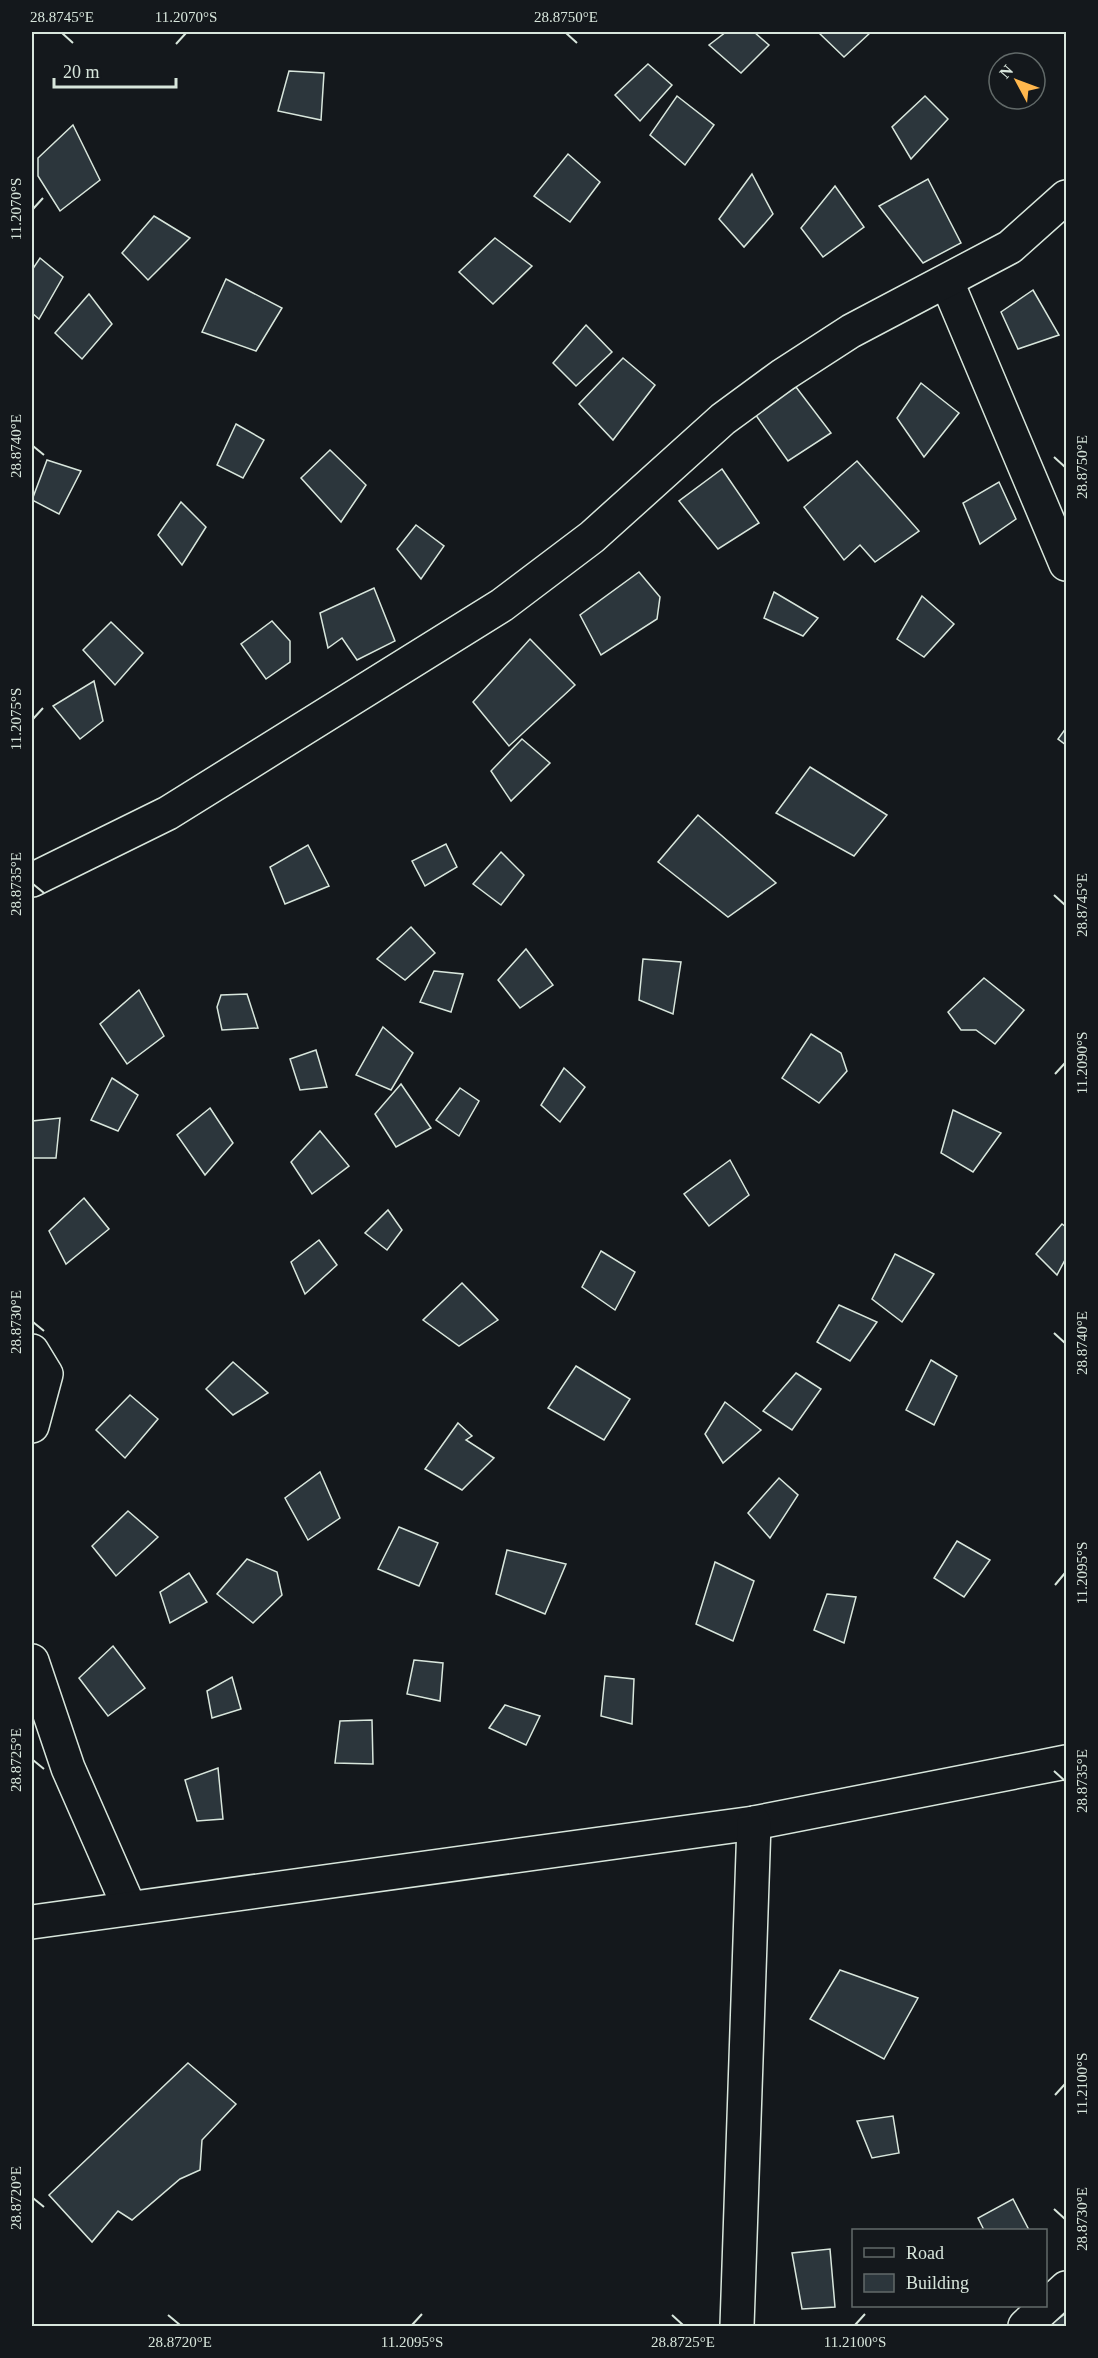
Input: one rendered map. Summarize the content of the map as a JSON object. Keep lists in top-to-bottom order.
{
  "legend": ["Road", "Building"],
  "scale_bar": "20 m",
  "north": "top left",
  "coordinates": [
    "28.8745°E",
    "11.2070°S",
    "28.8750°E",
    "28.8740°E",
    "11.2075°S",
    "28.8735°E",
    "11.2090°S",
    "28.8730°E",
    "11.2095°S",
    "28.8725°E",
    "11.2100°S",
    "28.8720°E"
  ]
}
